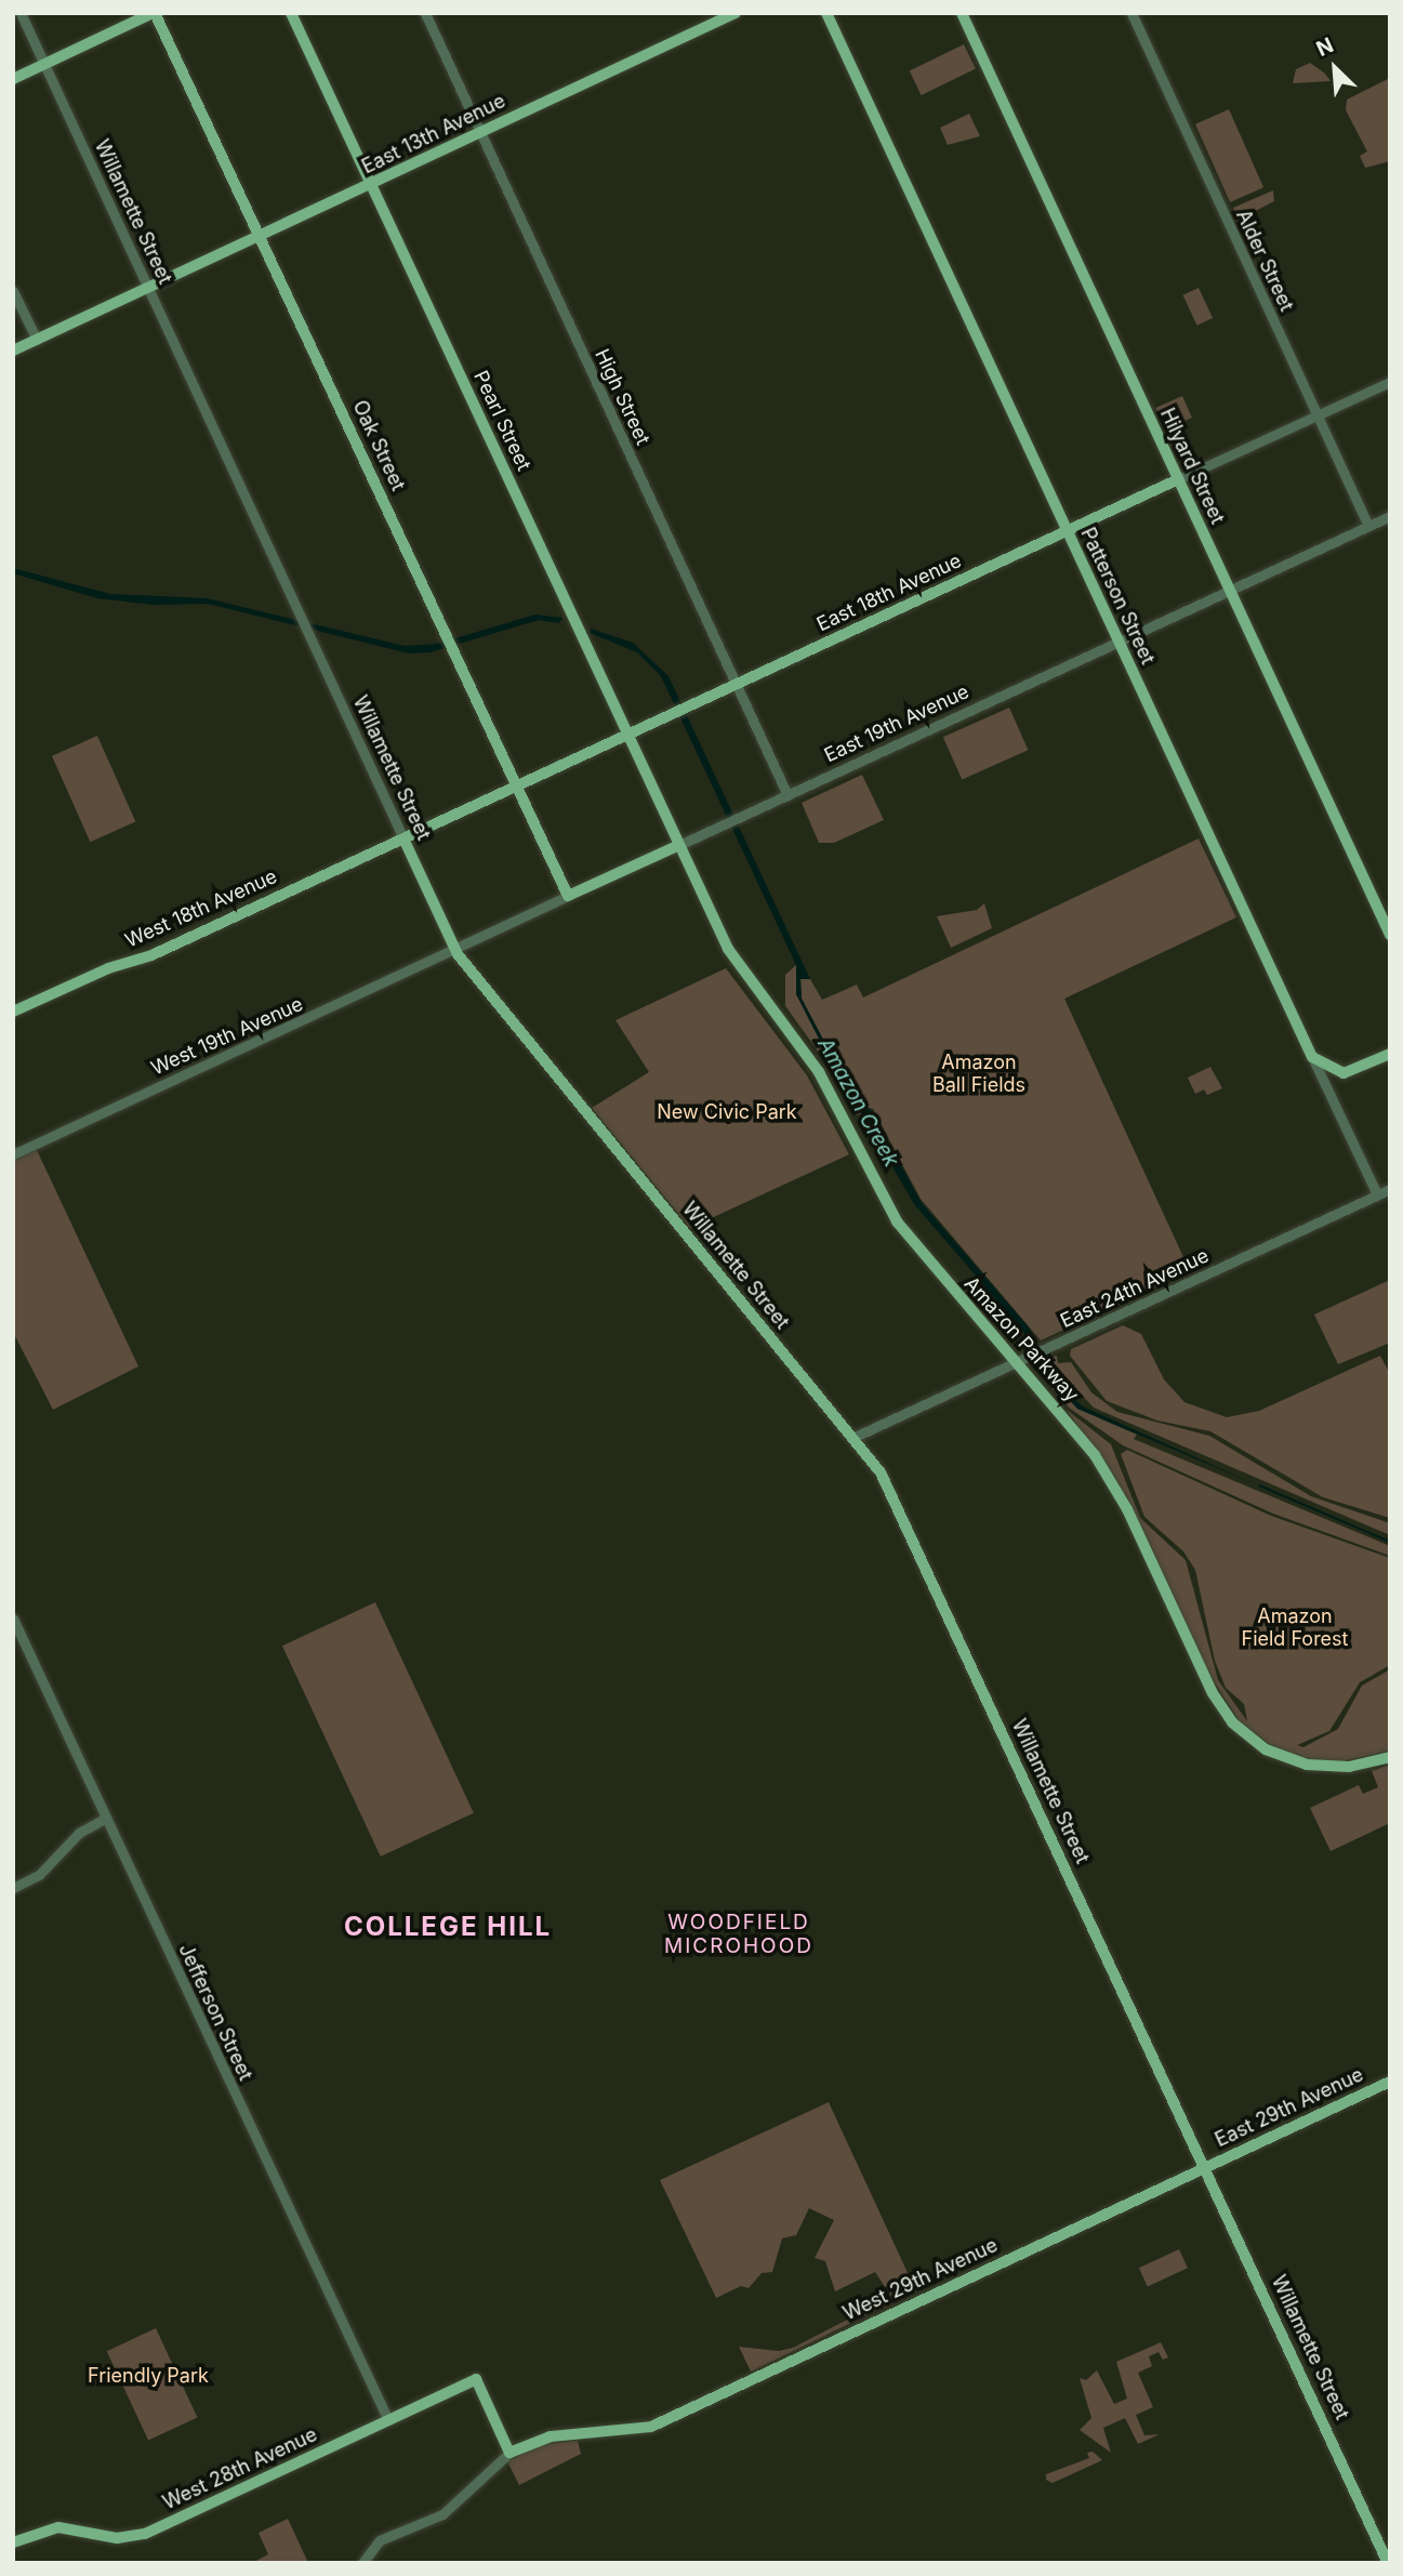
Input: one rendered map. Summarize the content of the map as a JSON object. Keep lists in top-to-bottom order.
{
  "streets": {
    "main road": [
      "East 13th Avenue",
      "Willamette Street",
      "Pearl Street",
      "Oak Street",
      "Hilyard Street",
      "East 18th Avenue",
      "Patterson Street",
      "East 19th Avenue",
      "West 18th Avenue",
      "Amazon Parkway",
      "East 29th Avenue",
      "West 29th Avenue",
      "West 28th Avenue"
    ],
    "street": [
      "Alder Street",
      "High Street",
      "West 19th Avenue",
      "East 24th Avenue",
      "Jefferson Street"
    ]
  },
  "crossings": [
    ["East 13th Avenue", "Willamette Street"],
    ["East 13th Avenue", "High Street"],
    ["East 13th Avenue", "Pearl Street"],
    ["East 13th Avenue", "Oak Street"],
    ["Willamette Street", "East 18th Avenue"],
    ["Willamette Street", "East 19th Avenue"],
    ["Willamette Street", "West 18th Avenue"],
    ["Willamette Street", "West 19th Avenue"],
    ["Willamette Street", "East 24th Avenue"],
    ["Willamette Street", "East 29th Avenue"],
    ["Willamette Street", "West 29th Avenue"],
    ["Alder Street", "East 18th Avenue"],
    ["Alder Street", "East 19th Avenue"],
    ["High Street", "East 18th Avenue"],
    ["High Street", "East 19th Avenue"],
    ["Pearl Street", "East 18th Avenue"],
    ["Pearl Street", "East 19th Avenue"],
    ["Pearl Street", "Amazon Parkway"],
    ["Oak Street", "East 18th Avenue"],
    ["Oak Street", "East 19th Avenue"],
    ["Hilyard Street", "East 18th Avenue"],
    ["Hilyard Street", "East 19th Avenue"],
    ["East 18th Avenue", "Patterson Street"],
    ["East 18th Avenue", "West 18th Avenue"],
    ["Patterson Street", "East 19th Avenue"],
    ["Patterson Street", "East 24th Avenue"],
    ["East 19th Avenue", "West 19th Avenue"],
    ["East 19th Avenue", "Amazon Parkway"],
    ["East 24th Avenue", "Amazon Parkway"],
    ["Jefferson Street", "West 28th Avenue"],
    ["East 29th Avenue", "West 29th Avenue"]
  ],
  "districts": ["WOODFIELD MICROHOOD", "COLLEGE HILL"],
  "water": ["Amazon Creek"],
  "parks": [
    "Amazon Ball Fields",
    "New Civic Park",
    "Amazon Field Forest",
    "Friendly Park"
  ],
  "north": "top left"
}
